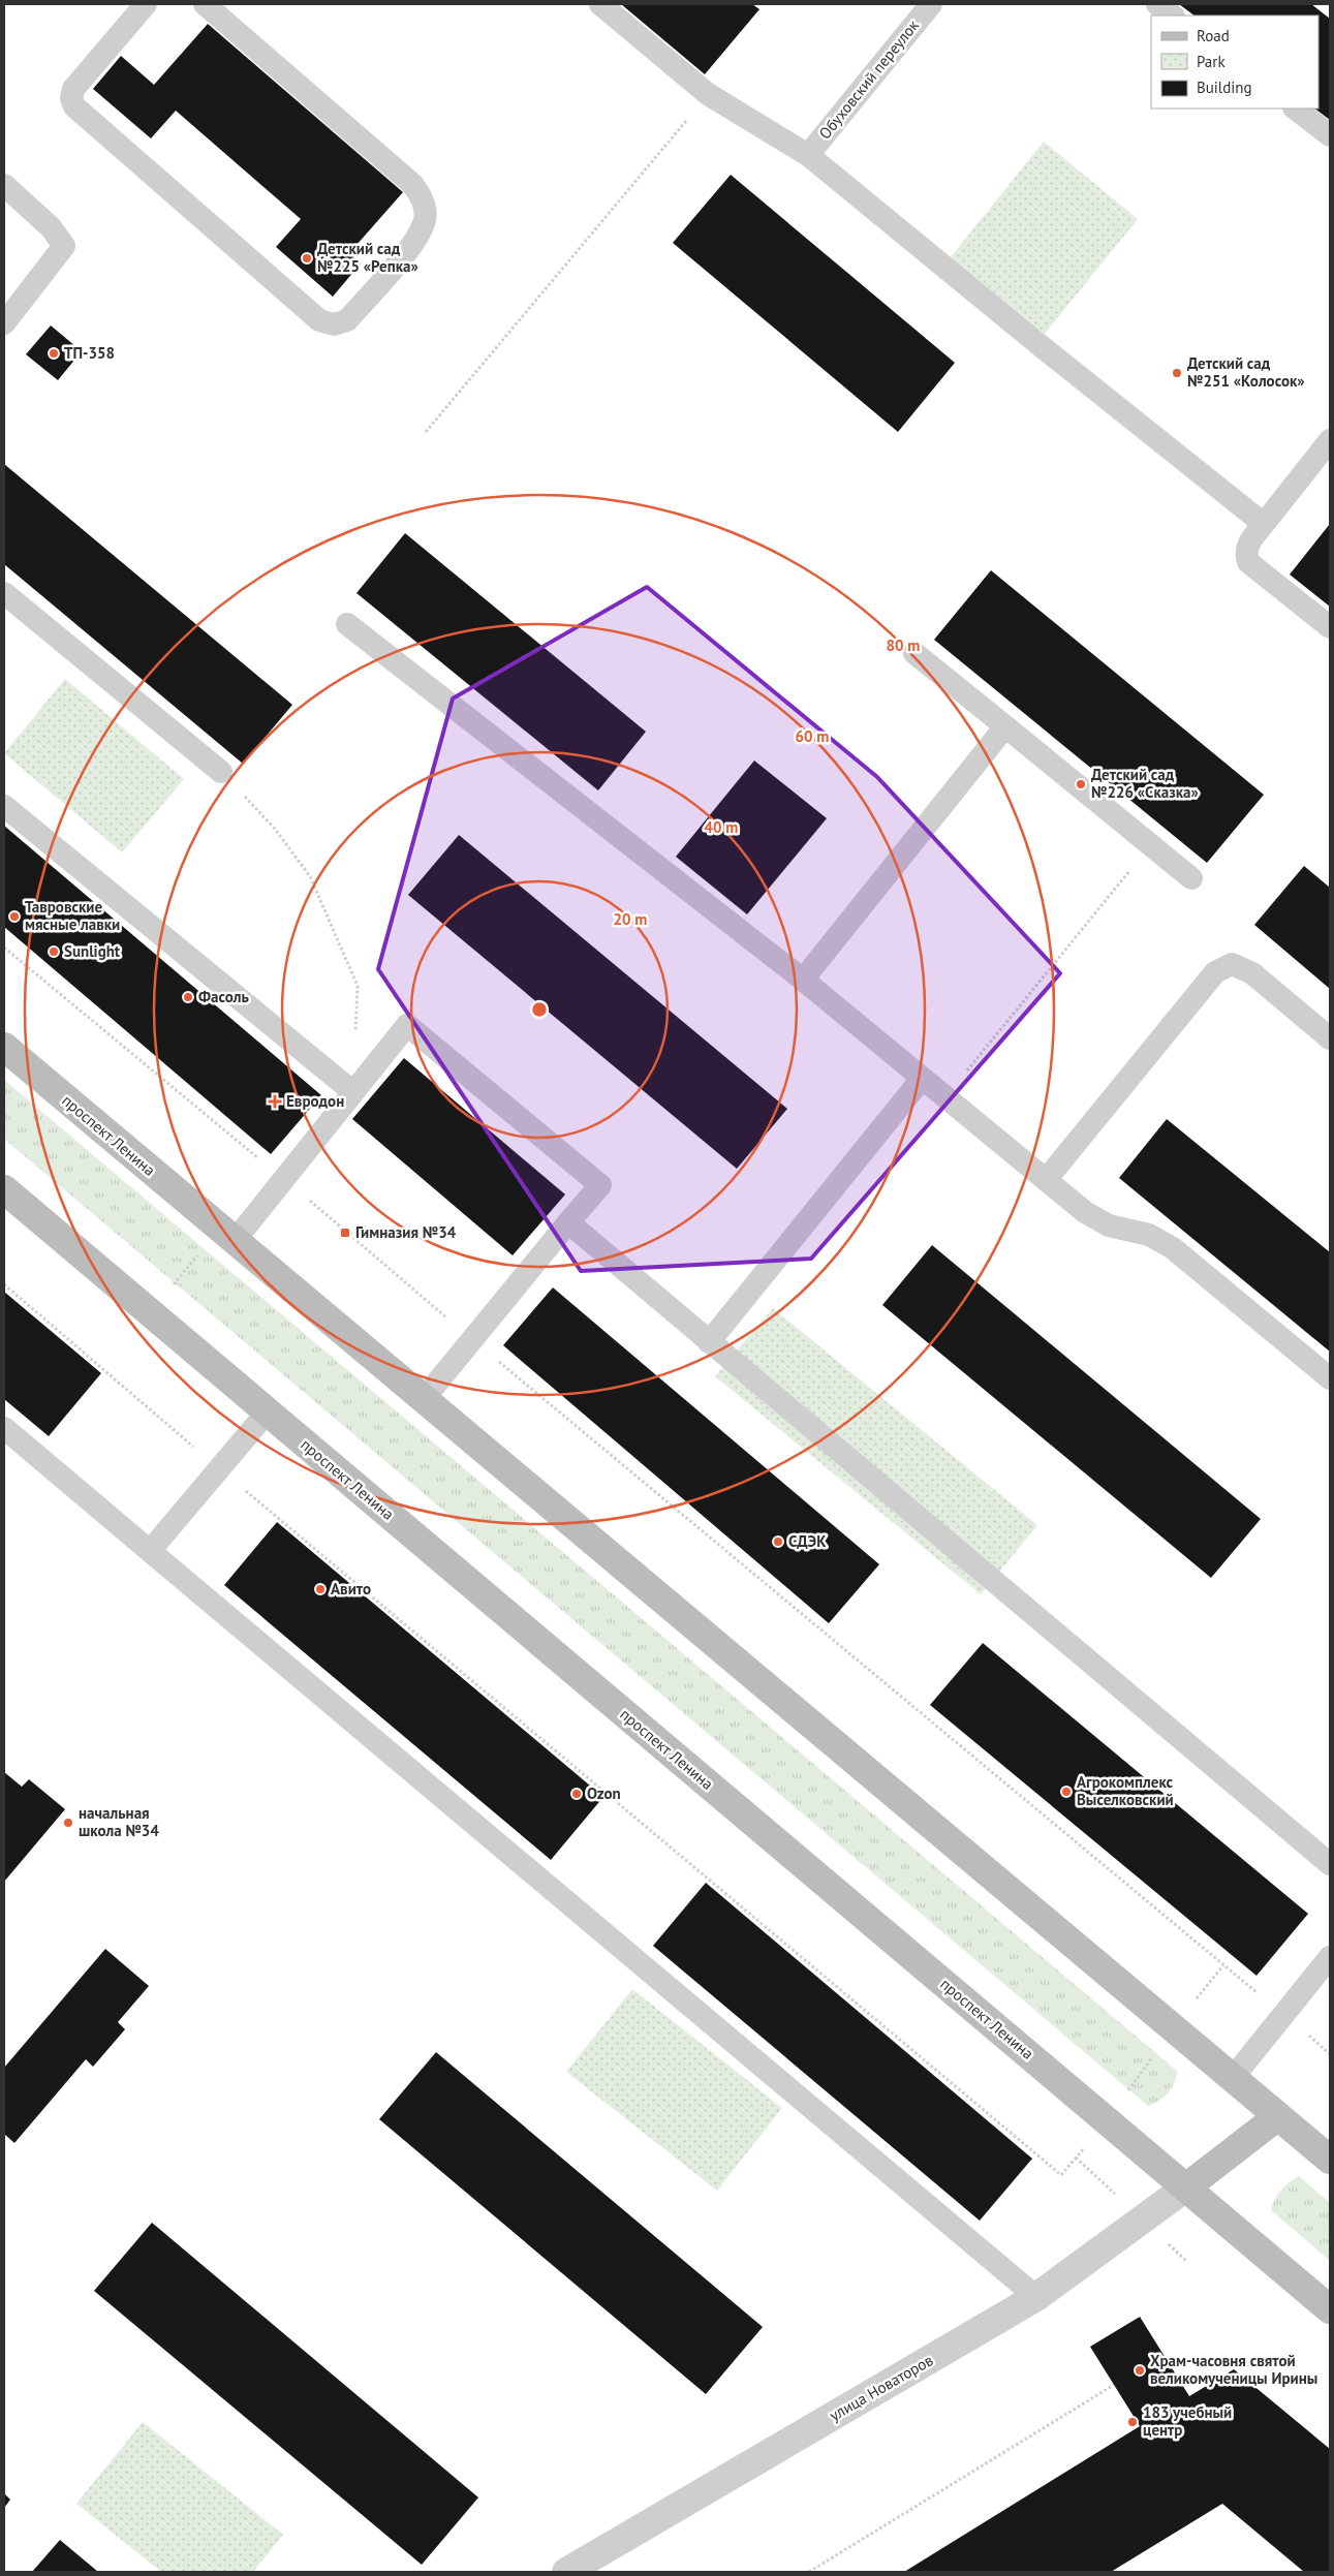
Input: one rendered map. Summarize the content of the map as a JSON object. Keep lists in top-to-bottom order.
{
  "streets": {
    "main road": ["проспект Ленина"],
    "street": ["улица Новаторов"],
    "lane": ["Обуховский переулок"]
  },
  "crossings": [
    ["проспект Ленина", "улица Новаторов"]
  ],
  "places": {
    "other": [
      "Детский сад №225 «Репка»",
      "ТП-358",
      "Детский сад №251 «Колосок»",
      "Детский сад №226 «Сказка»",
      "Тавровские мясные лавки",
      "Sunlight",
      "Фасоль",
      "СДЭК",
      "Авито",
      "Агрокомплекс Выселковский",
      "Ozon",
      "начальная школа №34",
      "Храм-часовня святой великомученицы Ирины",
      "183 учебный центр"
    ],
    "health": ["Евродон"],
    "transit": ["Гимназия №34"]
  },
  "legend": ["Road", "Park", "Building"],
  "rings": [
    "80 m",
    "60 m",
    "40 m",
    "20 m"
  ]
}
